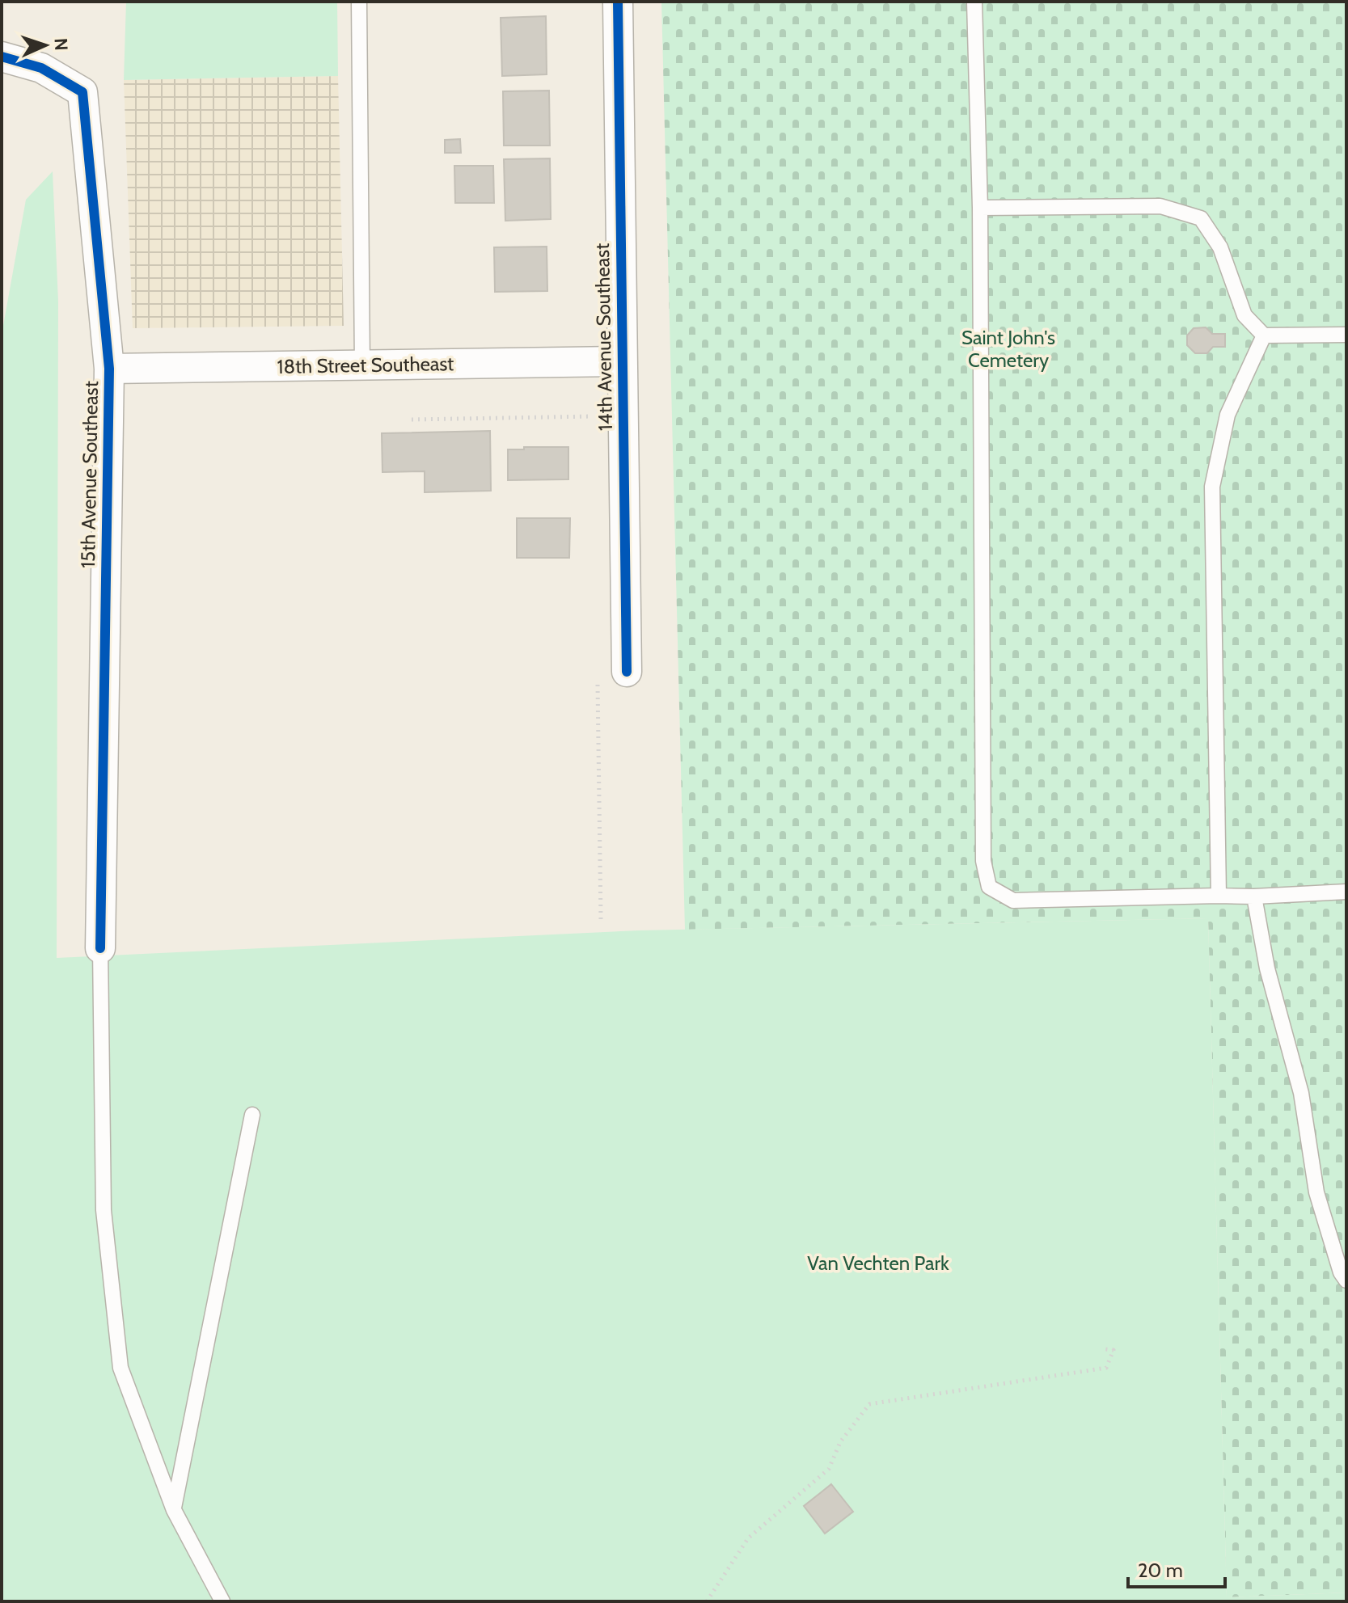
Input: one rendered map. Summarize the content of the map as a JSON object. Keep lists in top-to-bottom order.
{
  "streets": {
    "street": ["14th Avenue Southeast", "18th Street Southeast", "15th Avenue Southeast"]
  },
  "crossings": [
    ["14th Avenue Southeast", "18th Street Southeast"],
    ["18th Street Southeast", "15th Avenue Southeast"]
  ],
  "parks": ["Saint John's Cemetery", "Van Vechten Park"],
  "scale_bar": "20 m",
  "north": "right"
}
